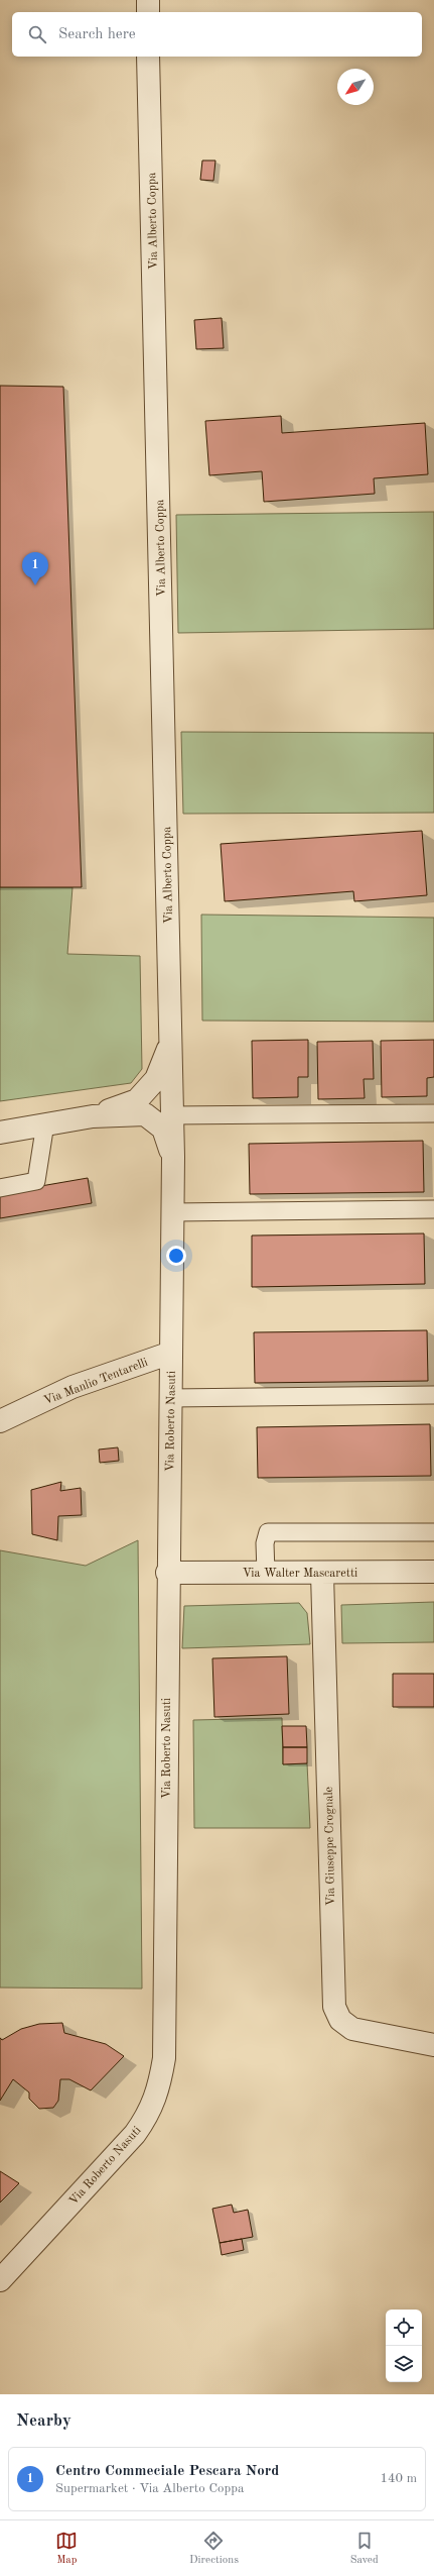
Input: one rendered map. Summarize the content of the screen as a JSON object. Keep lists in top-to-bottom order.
{
  "streets": {
    "street": [
      "Via Alberto Coppa",
      "Via Manlio Tentarelli",
      "Via Roberto Nasuti",
      "Via Walter Mascaretti",
      "Via Giuseppe Crognale"
    ]
  },
  "crossings": [
    ["Via Alberto Coppa", "Via Roberto Nasuti"],
    ["Via Manlio Tentarelli", "Via Roberto Nasuti"],
    ["Via Roberto Nasuti", "Via Walter Mascaretti"],
    ["Via Walter Mascaretti", "Via Giuseppe Crognale"]
  ],
  "north": "bottom left",
  "page": {
    "search": "Search here",
    "pins": "1",
    "heading": "Nearby",
    "list": [
      {
        "mark": "1",
        "name": "Centro Commeciale Pescara Nord",
        "note": "Supermarket · Via Alberto Coppa",
        "value": "140 m"
      }
    ],
    "nav": ["Map", "Directions", "Saved"]
  }
}
